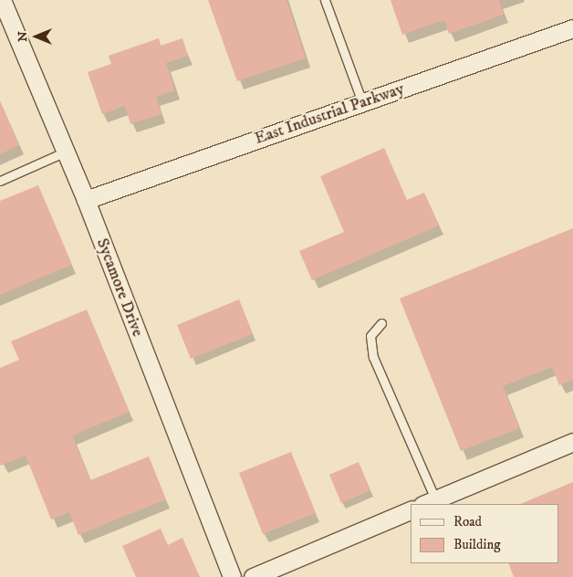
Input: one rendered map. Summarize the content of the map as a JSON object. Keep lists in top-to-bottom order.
{
  "streets": {
    "street": ["East Industrial Parkway", "Sycamore Drive"]
  },
  "crossings": [
    ["East Industrial Parkway", "Sycamore Drive"]
  ],
  "legend": ["Road", "Building"],
  "north": "left"
}
